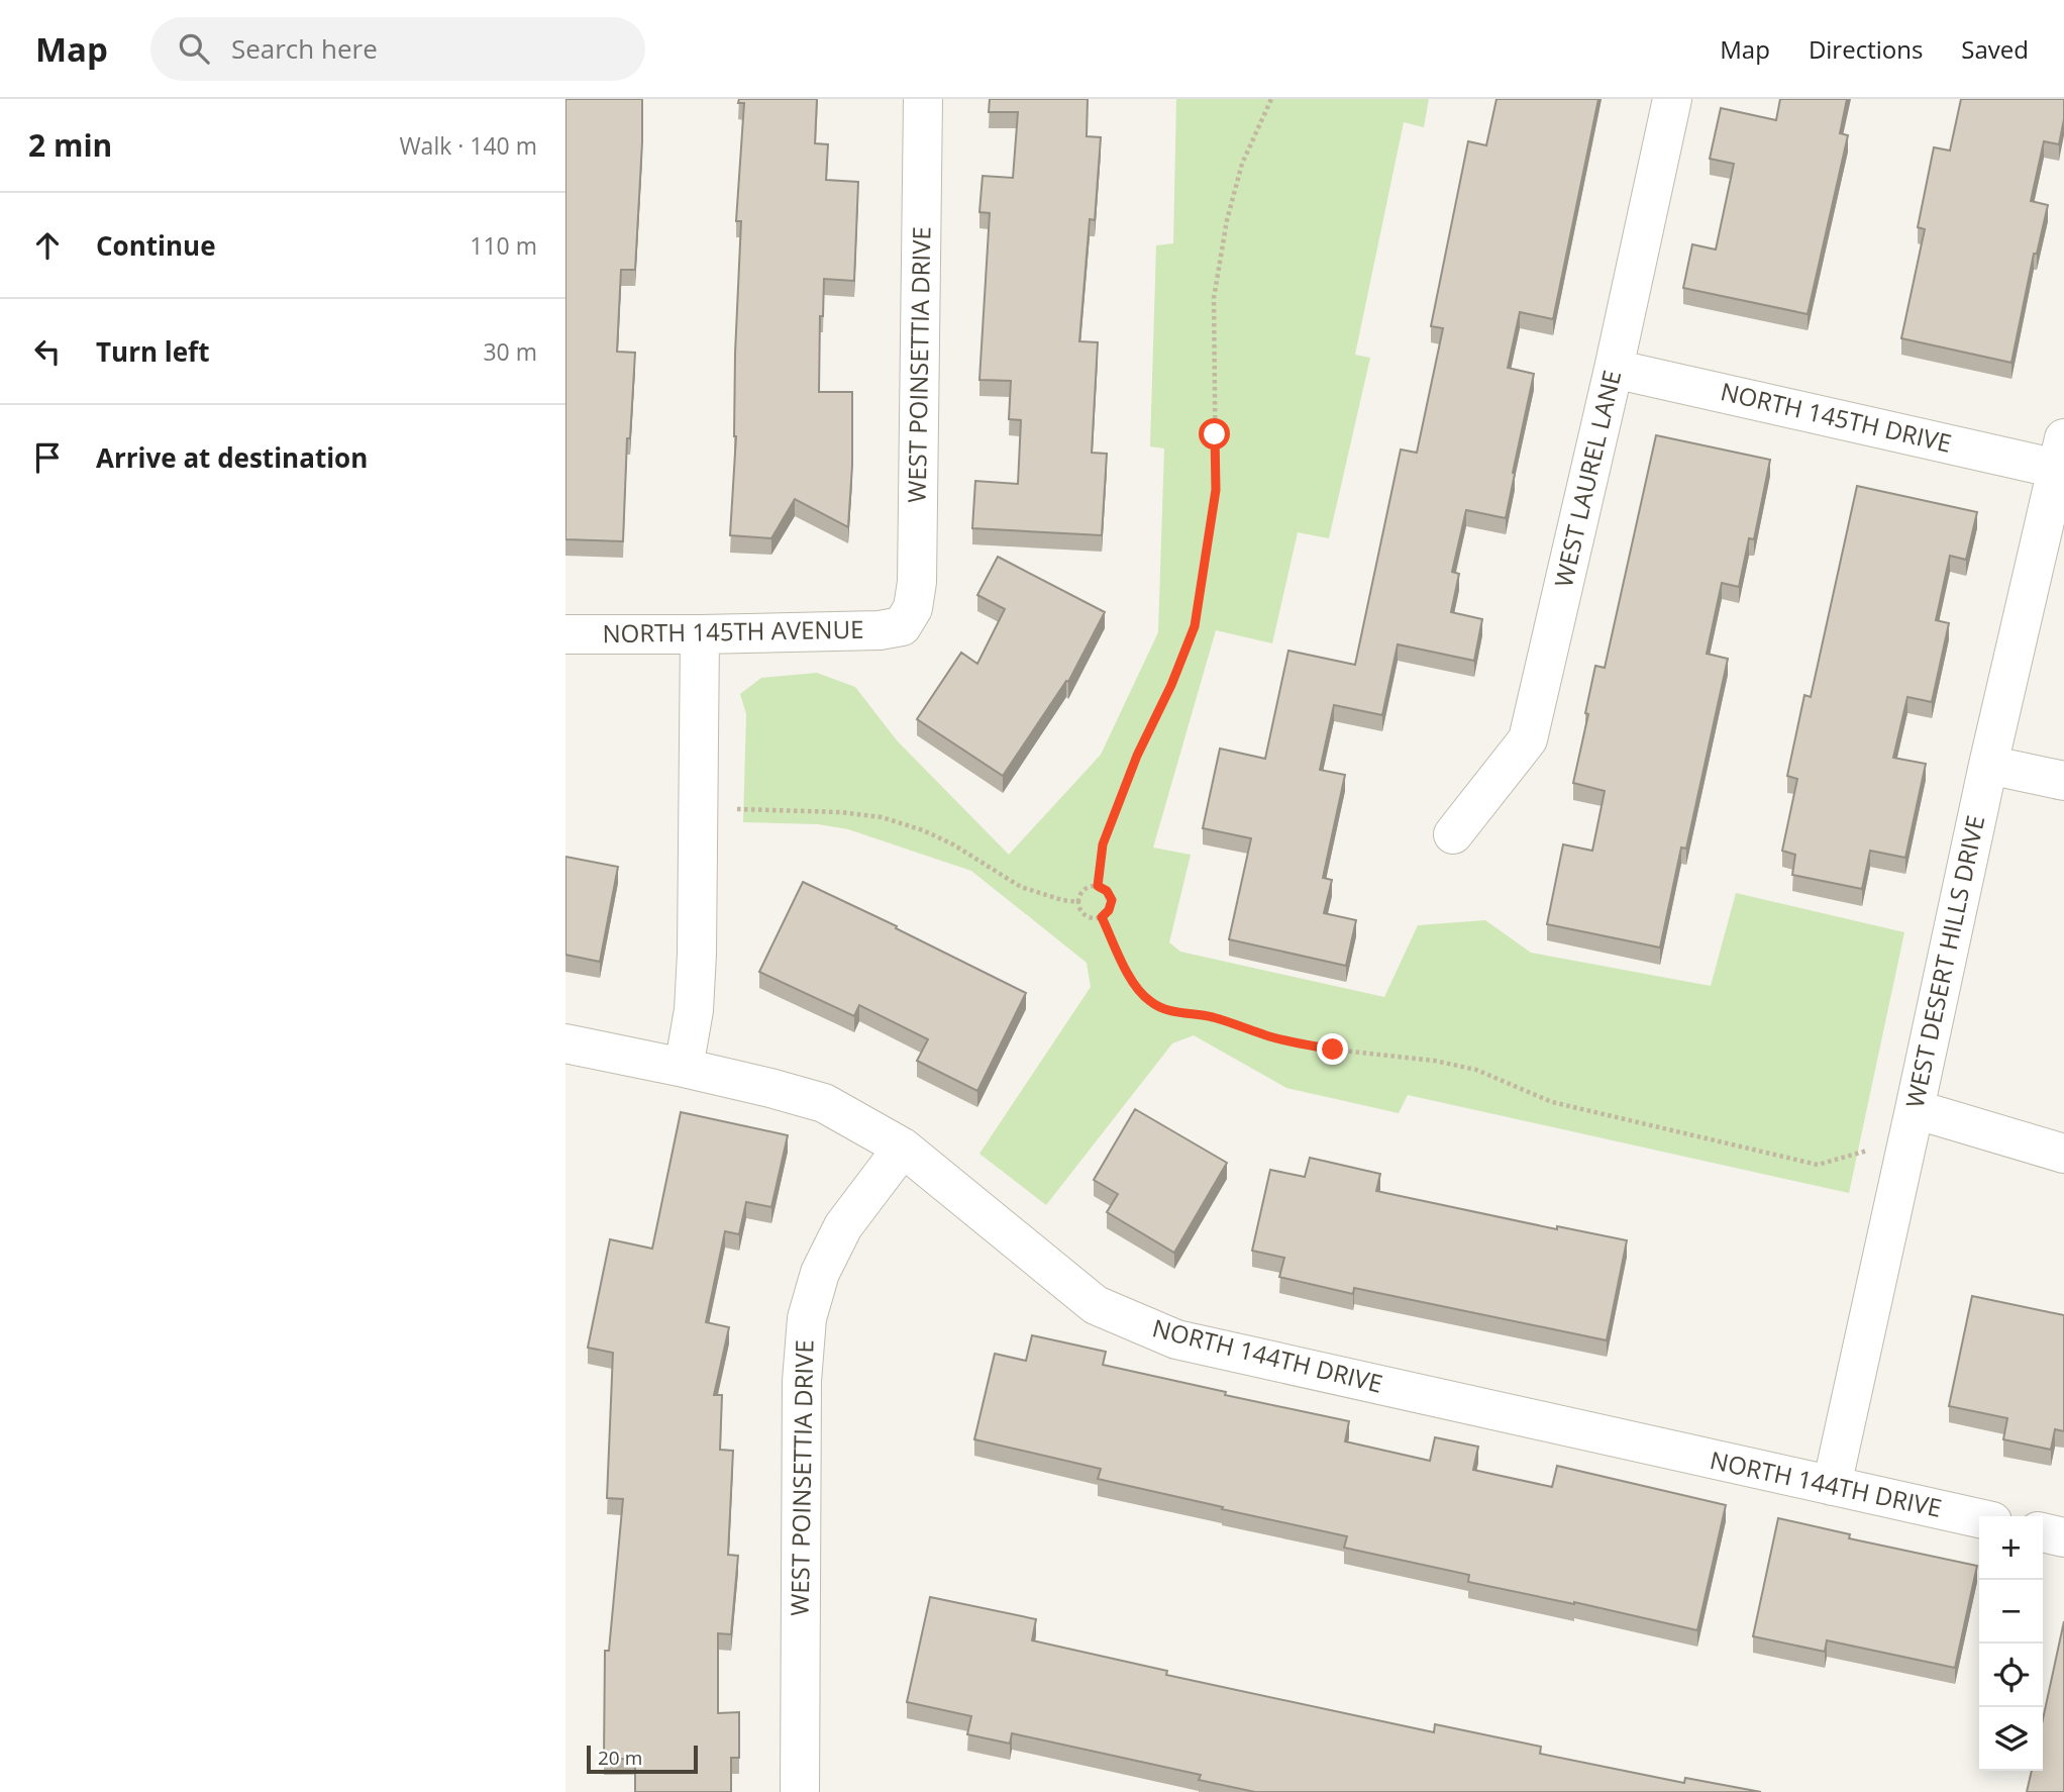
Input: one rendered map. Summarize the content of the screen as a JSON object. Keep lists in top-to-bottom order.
{
  "streets": {
    "street": [
      "WEST POINSETTIA DRIVE",
      "NORTH 145TH DRIVE",
      "WEST LAUREL LANE",
      "NORTH 145TH AVENUE",
      "WEST DESERT HILLS DRIVE",
      "NORTH 144TH DRIVE"
    ]
  },
  "crossings": [
    ["WEST POINSETTIA DRIVE", "NORTH 145TH AVENUE"],
    ["WEST POINSETTIA DRIVE", "NORTH 144TH DRIVE"],
    ["NORTH 145TH DRIVE", "WEST LAUREL LANE"],
    ["NORTH 145TH DRIVE", "WEST DESERT HILLS DRIVE"],
    ["WEST DESERT HILLS DRIVE", "NORTH 144TH DRIVE"]
  ],
  "scale_bar": "20 m",
  "page": {
    "header": "Map",
    "search": "Search here",
    "nav": ["Map", "Directions", "Saved"],
    "heading": ["2 min", "Walk · 140 m"],
    "list": [
      ["Continue", "110 m"],
      ["Turn left", "30 m"],
      "Arrive at destination"
    ],
    "map_buttons": ["+", "−"],
    "scale": "20 m"
  }
}
